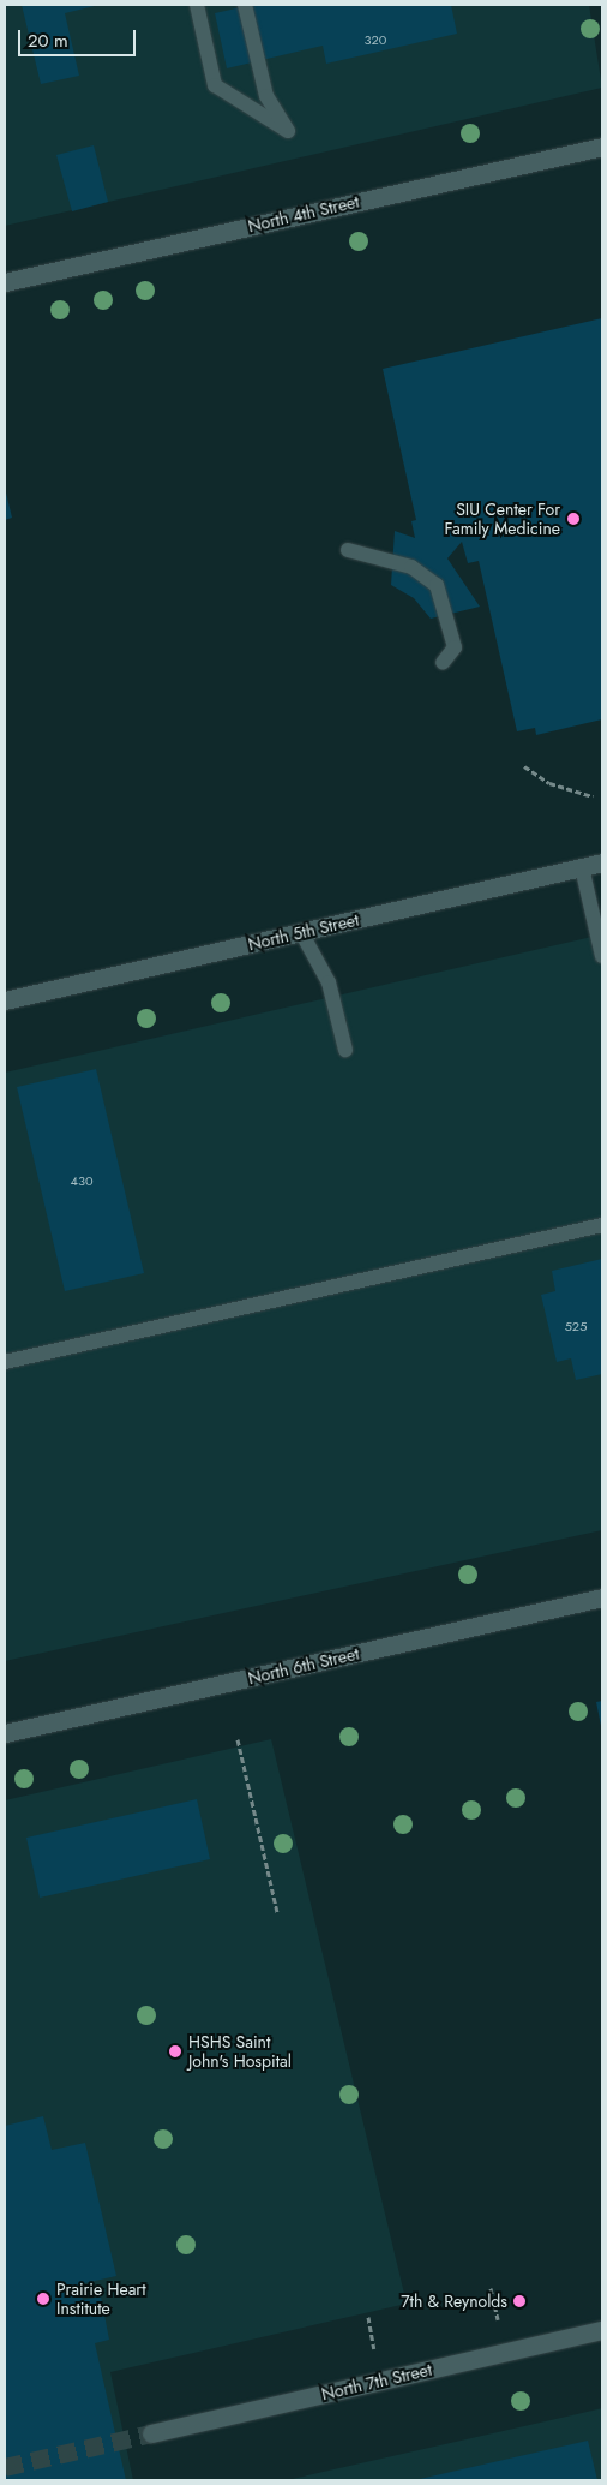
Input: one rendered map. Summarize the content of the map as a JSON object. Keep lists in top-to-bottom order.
{
  "streets": {
    "main road": [
      "North 4th Street",
      "North 5th Street",
      "North 6th Street",
      "North 7th Street"
    ]
  },
  "places": [
    "SIU Center For Family Medicine",
    "HSHS Saint John's Hospital",
    "Prairie Heart Institute",
    "7th & Reynolds"
  ],
  "house_numbers": ["320", "430", "525"],
  "scale_bar": "20 m"
}
